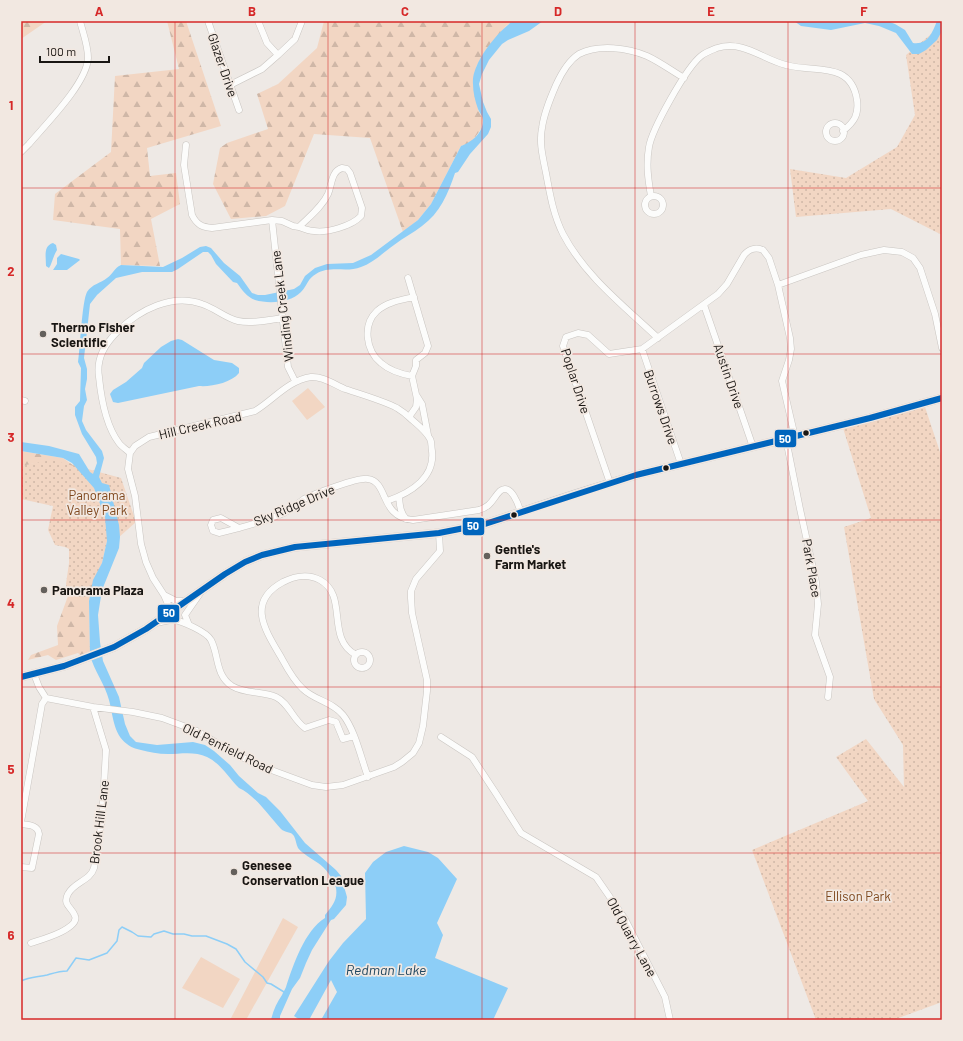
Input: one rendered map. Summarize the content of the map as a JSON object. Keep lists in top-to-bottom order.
{
  "streets": {
    "street": [
      "Glazer Drive",
      "Winding Creek Lane",
      "Austin Drive",
      "Poplar Drive",
      "Burrows Drive",
      "Hill Creek Road",
      "Sky Ridge Drive",
      "Park Place",
      "Old Penfield Road",
      "Brook Hill Lane",
      "Old Quarry Lane"
    ]
  },
  "crossings": [
    ["Winding Creek Lane", "Hill Creek Road"],
    ["Poplar Drive", "Burrows Drive"],
    ["Old Penfield Road", "Brook Hill Lane"]
  ],
  "water": ["Redman Lake"],
  "parks": ["Panorama Valley Park", "Ellison Park"],
  "places": [
    "Thermo Fisher Scientific",
    "Gentle's Farm Market",
    "Panorama Plaza",
    "Genesee Conservation League"
  ],
  "lines": ["transit line 50"],
  "scale_bar": "100 m",
  "grid": {
    "columns": [
      "A",
      "B",
      "C",
      "D",
      "E",
      "F"
    ],
    "rows": [
      "1",
      "2",
      "3",
      "4",
      "5",
      "6"
    ]
  }
}
